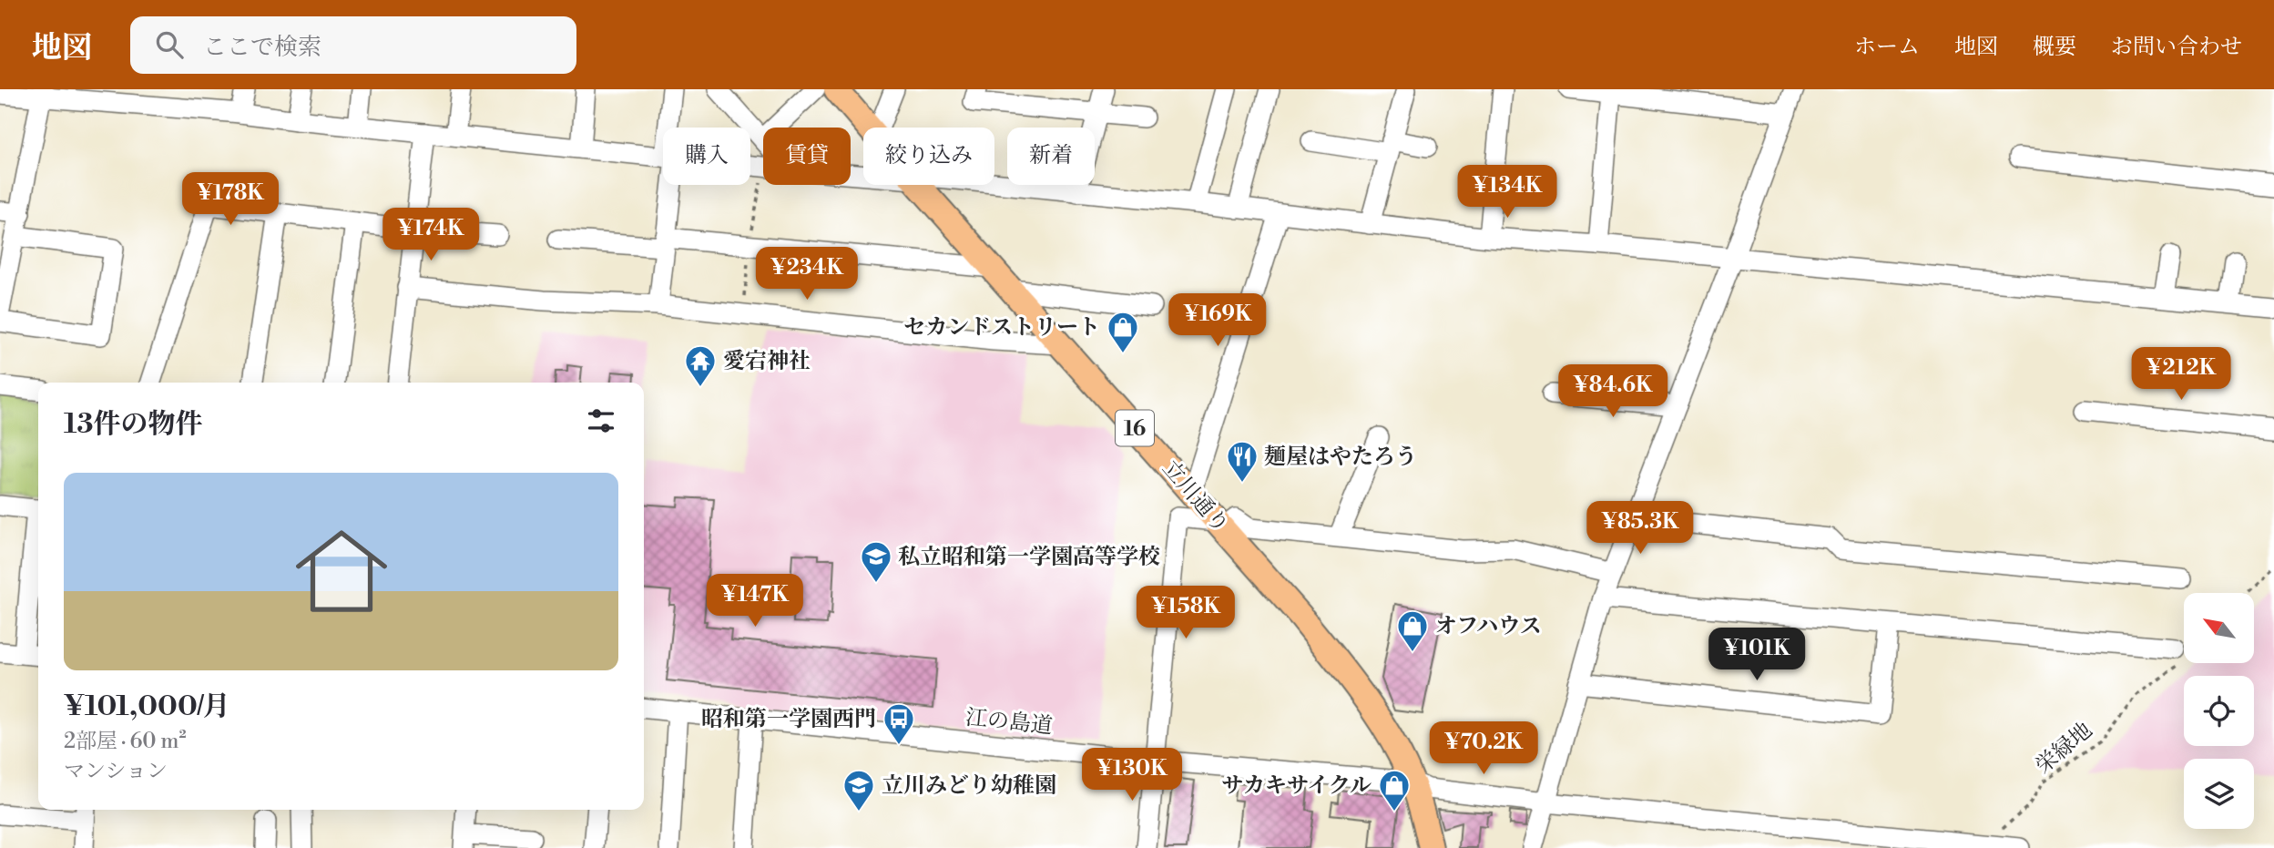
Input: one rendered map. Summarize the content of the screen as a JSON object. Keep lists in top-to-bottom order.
{
  "streets": {
    "main road": ["16", "立川通り"],
    "street": ["江の島道"],
    "path": ["栄緑地"]
  },
  "crossings": [
    ["立川通り", "江の島道"],
    ["江の島道", "栄緑地"]
  ],
  "places": {
    "shop": ["セカンドストリート", "オフハウス", "サカキサイクル"],
    "temple": ["愛宕神社"],
    "restaurant": ["麺屋はやたろう"],
    "school or university": ["私立昭和第一学園高等学校", "立川みどり幼稚園"],
    "bus stop": ["昭和第一学園西門"]
  },
  "north": "top left",
  "page": {
    "header": "地図",
    "search": "ここで検索",
    "nav": [
      "ホーム",
      "地図",
      "概要",
      "お問い合わせ"
    ],
    "chip": [
      "購入",
      "賃貸",
      "絞り込み",
      "新着"
    ],
    "price": [
      "¥134K",
      "¥178K",
      "¥174K",
      "¥234K",
      "¥169K",
      "¥212K",
      "¥84.6K",
      "¥85.3K",
      "¥147K",
      "¥158K",
      "¥101K",
      "¥70.2K",
      "¥130K"
    ],
    "heading": "13件の物件",
    "list": [
      {
        "name": "¥101,000/月",
        "note": "2部屋 · 60 m² · マンション"
      }
    ]
  }
}
